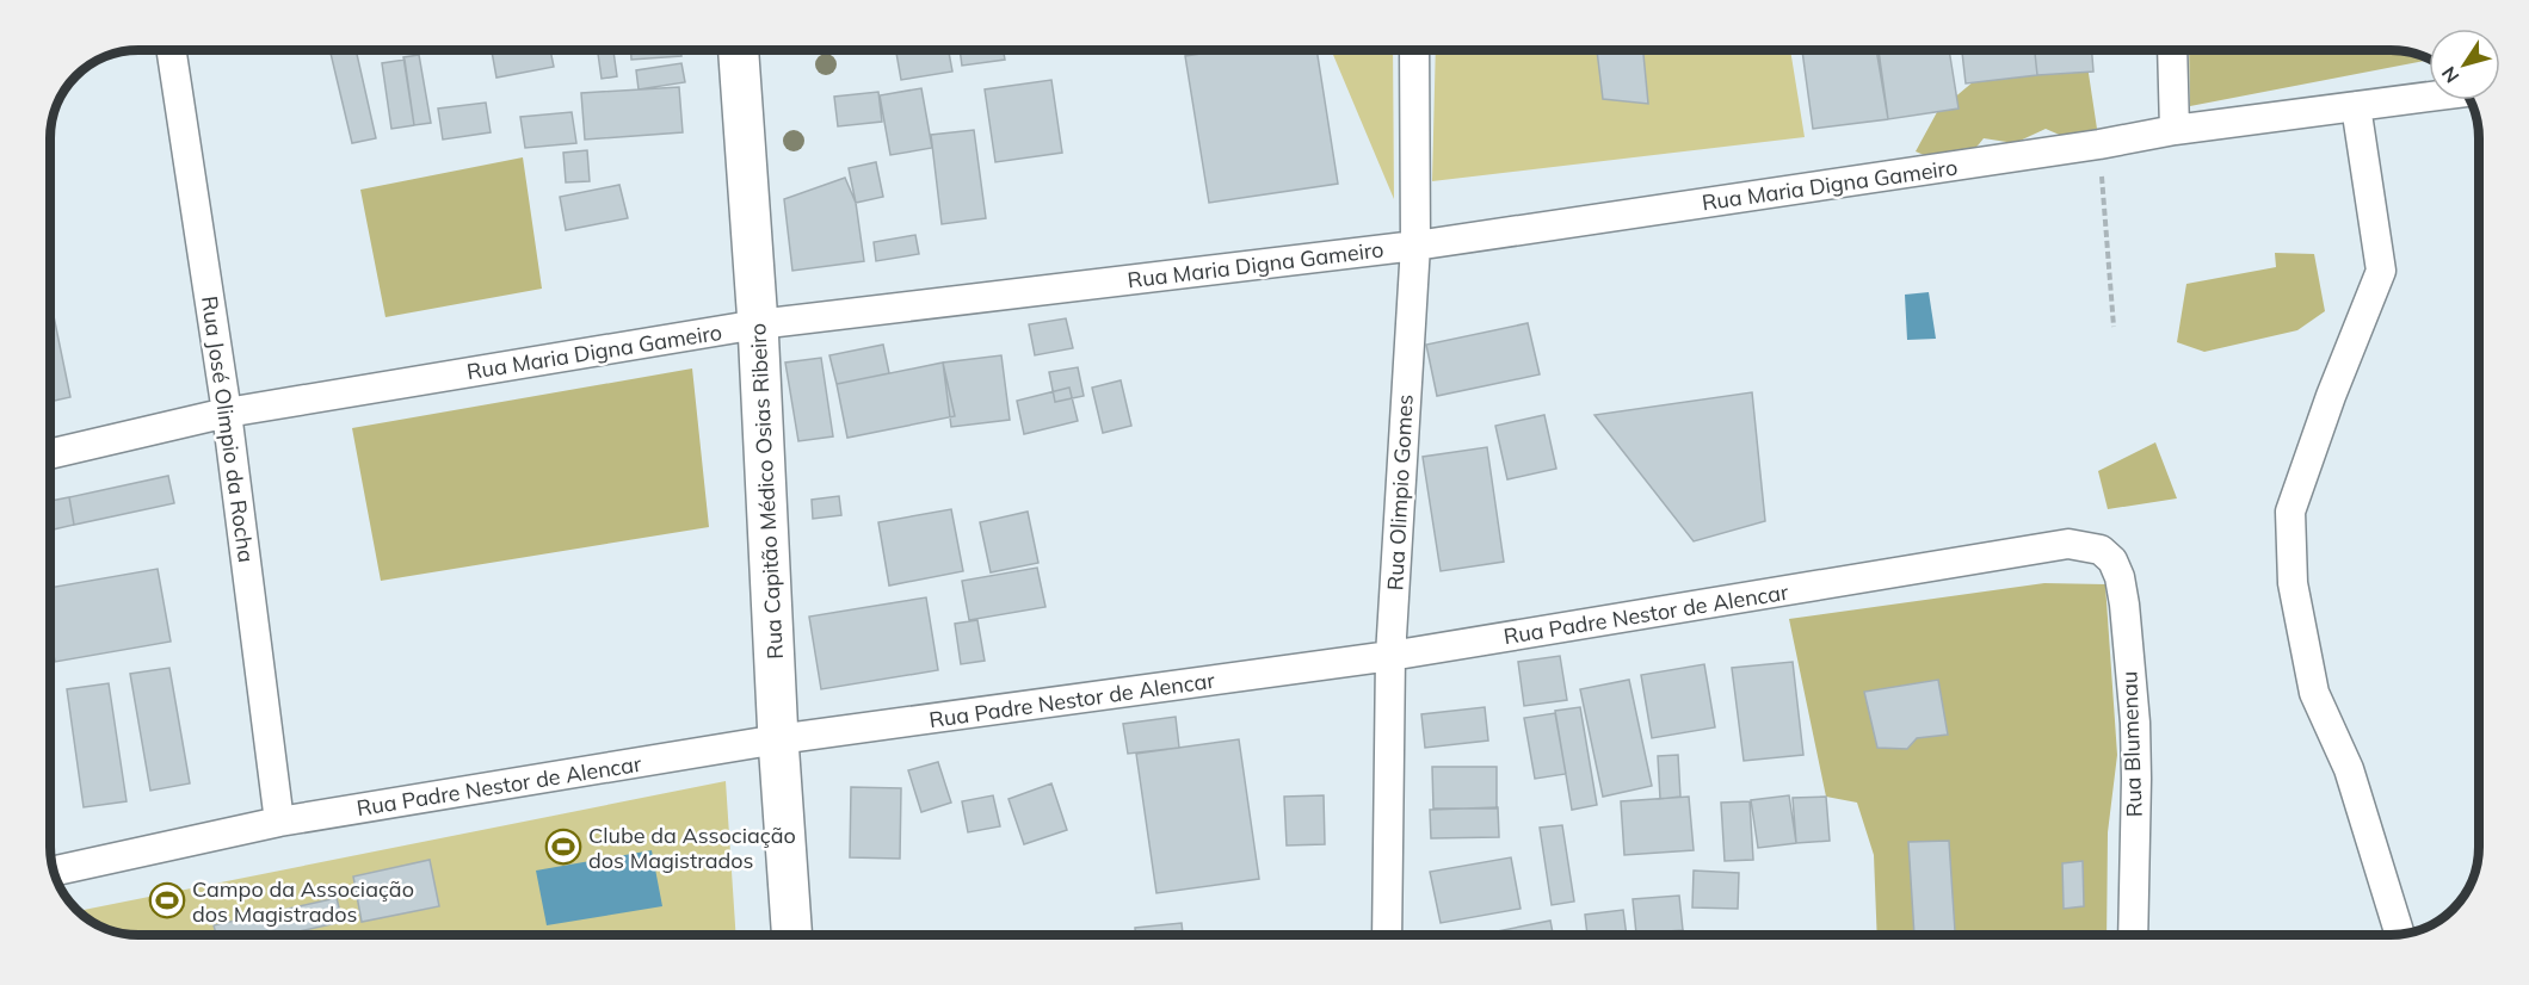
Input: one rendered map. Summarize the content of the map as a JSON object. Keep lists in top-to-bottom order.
{
  "streets": {
    "main road": ["Rua Capitão Médico Osias Ribeiro"],
    "street": [
      "Rua Maria Digna Gameiro",
      "Rua José Olimpio da Rocha",
      "Rua Olimpio Gomes",
      "Rua Padre Nestor de Alencar",
      "Rua Blumenau"
    ]
  },
  "crossings": [
    ["Rua Maria Digna Gameiro", "Rua José Olimpio da Rocha"],
    ["Rua Maria Digna Gameiro", "Rua Capitão Médico Osias Ribeiro"],
    ["Rua Maria Digna Gameiro", "Rua Olimpio Gomes"],
    ["Rua José Olimpio da Rocha", "Rua Padre Nestor de Alencar"],
    ["Rua Capitão Médico Osias Ribeiro", "Rua Padre Nestor de Alencar"],
    ["Rua Olimpio Gomes", "Rua Padre Nestor de Alencar"],
    ["Rua Padre Nestor de Alencar", "Rua Blumenau"]
  ],
  "places": {
    "sports": ["Clube da Associação dos Magistrados", "Campo da Associação dos Magistrados"]
  },
  "north": "bottom left"
}
